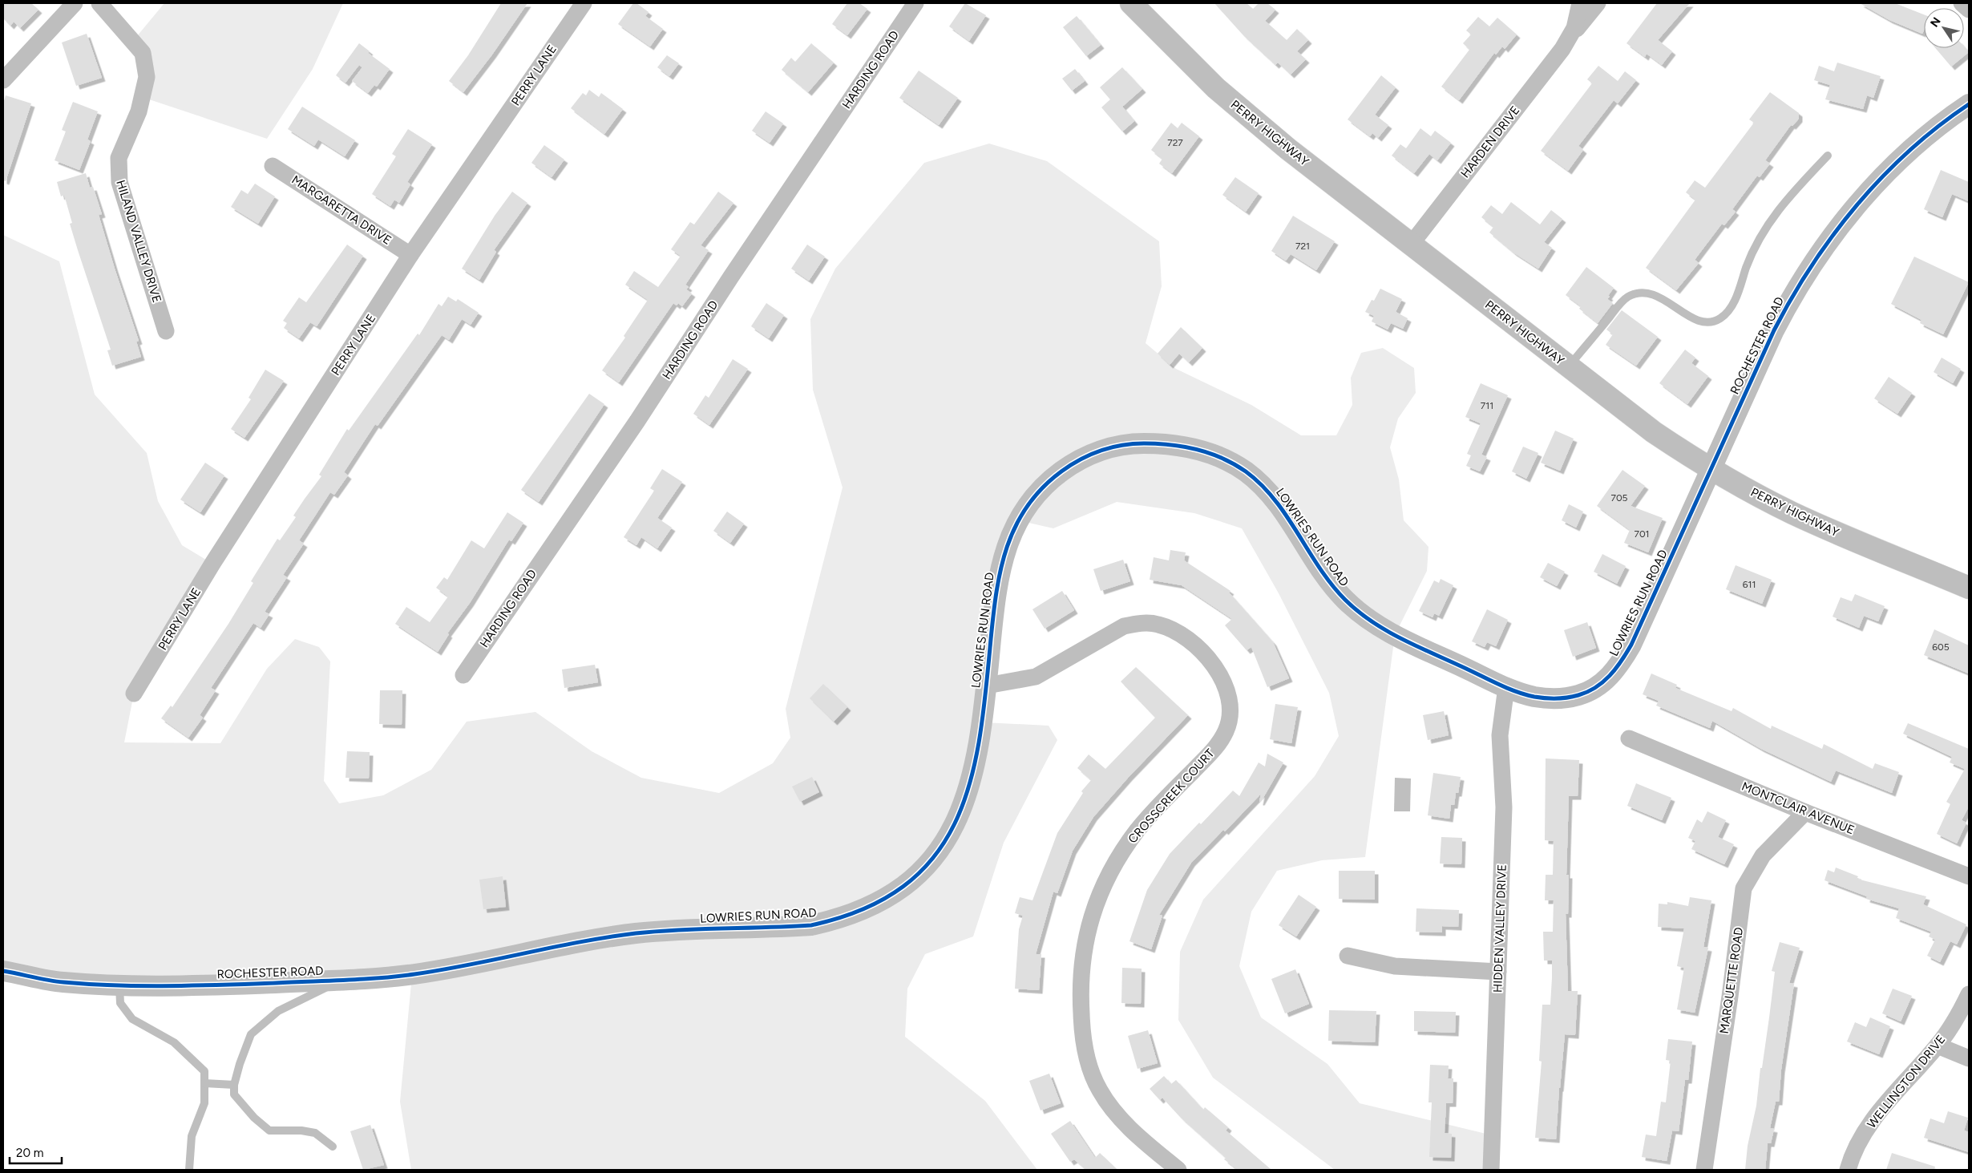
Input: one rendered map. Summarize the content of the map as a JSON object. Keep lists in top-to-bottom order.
{
  "streets": {
    "main road": ["PERRY HIGHWAY"],
    "street": [
      "HARDING ROAD",
      "PERRY LANE",
      "HARDEN DRIVE",
      "MARGARETTA DRIVE",
      "HILAND VALLEY DRIVE",
      "ROCHESTER ROAD",
      "LOWRIES RUN ROAD",
      "CROSSCREEK COURT",
      "MONTCLAIR AVENUE",
      "HIDDEN VALLEY DRIVE",
      "MARQUETTE ROAD",
      "WELLINGTON DRIVE"
    ]
  },
  "crossings": [
    ["PERRY LANE", "MARGARETTA DRIVE"],
    ["PERRY HIGHWAY", "HARDEN DRIVE"],
    ["PERRY HIGHWAY", "ROCHESTER ROAD"],
    ["PERRY HIGHWAY", "LOWRIES RUN ROAD"],
    ["ROCHESTER ROAD", "LOWRIES RUN ROAD"],
    ["LOWRIES RUN ROAD", "CROSSCREEK COURT"],
    ["LOWRIES RUN ROAD", "HIDDEN VALLEY DRIVE"],
    ["MONTCLAIR AVENUE", "MARQUETTE ROAD"]
  ],
  "house_numbers": [
    "727",
    "721",
    "711",
    "705",
    "701",
    "611",
    "605"
  ],
  "scale_bar": "20 m",
  "north": "top left"
}
